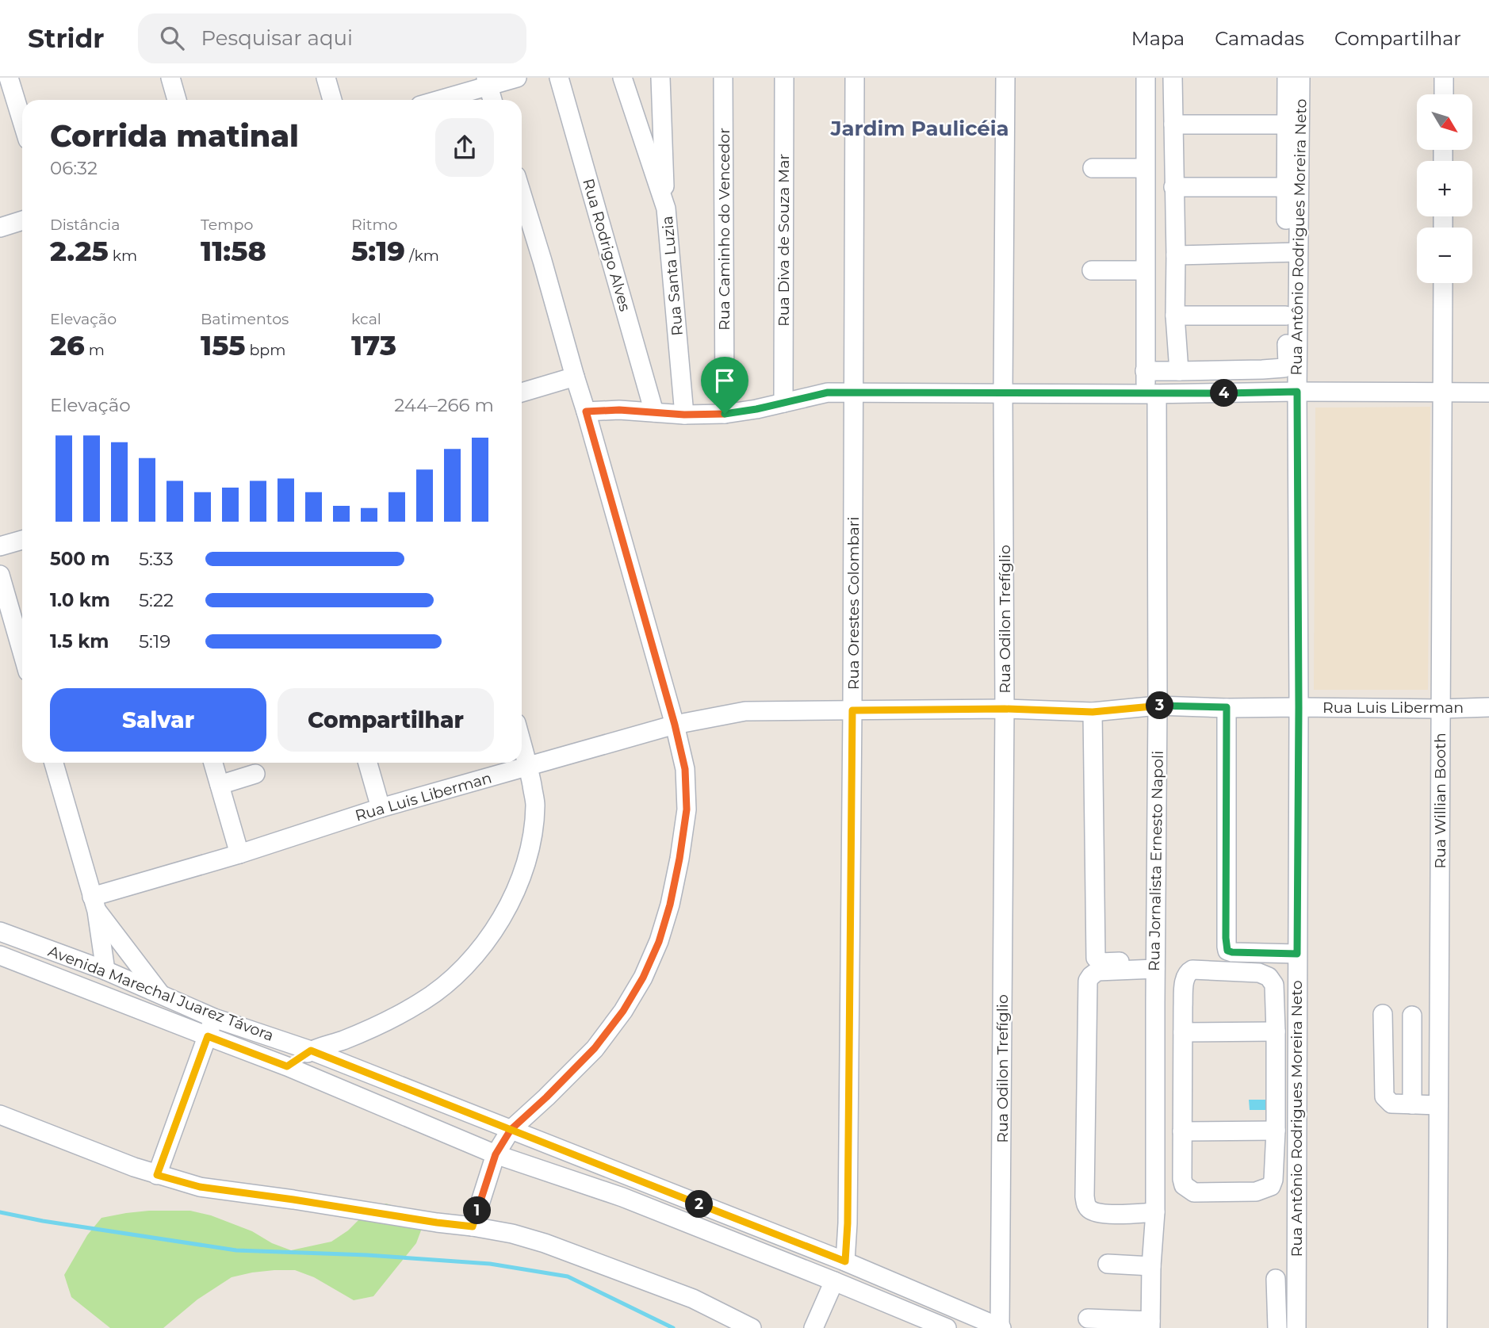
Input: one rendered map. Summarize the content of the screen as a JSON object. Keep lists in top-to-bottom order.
{
  "streets": {
    "street": [
      "Rua Caminho do Vencedor",
      "Rua Antônio Rodrigues Moreira Neto",
      "Rua Diva de Souza Mar",
      "Rua Rodrigo Alves",
      "Rua Santa Luzia",
      "Rua Orestes Colombari",
      "Rua Odilon Trefíglio",
      "Rua Luis Liberman",
      "Rua Willian Booth",
      "Rua Jornalista Ernesto Napoli",
      "Avenida Marechal Juarez Távora"
    ]
  },
  "crossings": [
    ["Rua Antônio Rodrigues Moreira Neto", "Rua Luis Liberman"],
    ["Rua Orestes Colombari", "Rua Luis Liberman"],
    ["Rua Orestes Colombari", "Avenida Marechal Juarez Távora"],
    ["Rua Odilon Trefíglio", "Rua Luis Liberman"],
    ["Rua Odilon Trefíglio", "Avenida Marechal Juarez Távora"],
    ["Rua Luis Liberman", "Rua Willian Booth"],
    ["Rua Luis Liberman", "Rua Jornalista Ernesto Napoli"]
  ],
  "districts": ["Jardim Paulicéia"],
  "north": "bottom right",
  "page": {
    "header": "Stridr",
    "search": "Pesquisar aqui",
    "nav": ["Mapa", "Camadas", "Compartilhar"],
    "map_buttons": ["+", "−"],
    "heading": ["Corrida matinal", "06:32"],
    "stats": [
      ["Distância", "2.25 km"],
      ["Tempo", "11:58"],
      ["Ritmo", "5:19 /km"],
      ["Elevação", "26 m"],
      ["Batimentos", "155 bpm"],
      ["kcal", "173"]
    ],
    "pins": [
      "4",
      "3",
      "2",
      "1"
    ],
    "chart": ["Elevação", "244–266 m"],
    "list": [
      {
        "name": "500 m",
        "note": "5:33"
      },
      {
        "name": "1.0 km",
        "note": "5:22"
      },
      {
        "name": "1.5 km",
        "note": "5:19"
      }
    ],
    "buttons": ["Salvar", "Compartilhar"]
  }
}
